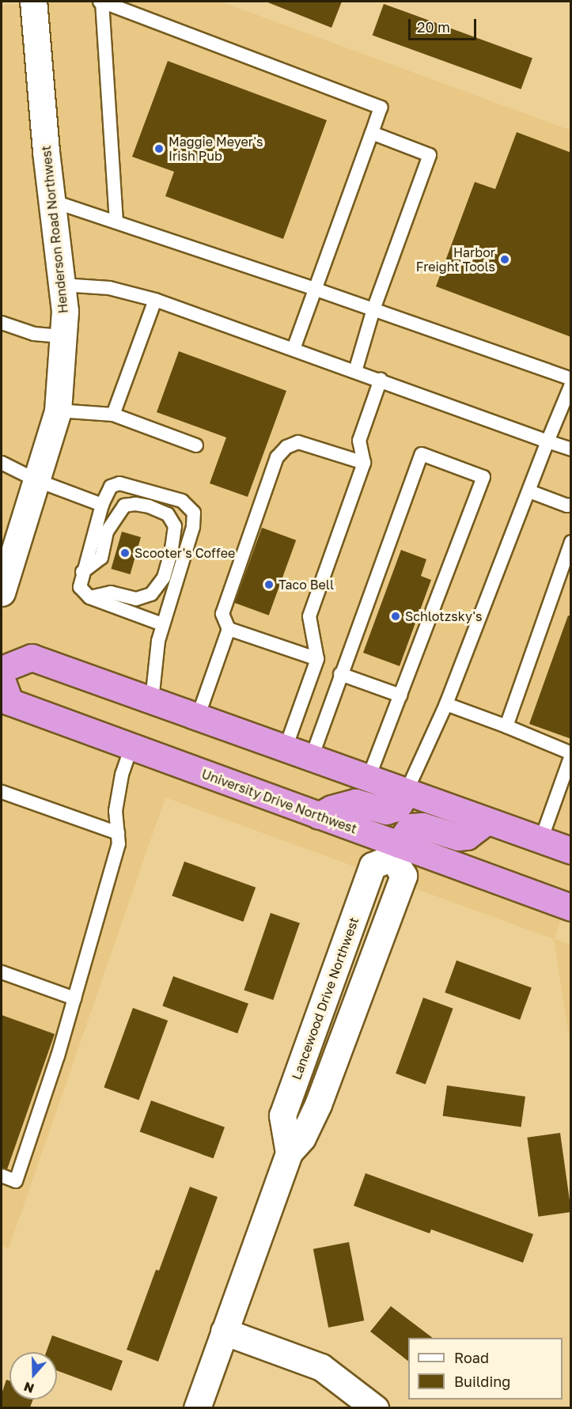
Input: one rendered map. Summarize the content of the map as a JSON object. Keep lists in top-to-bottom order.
{
  "streets": {
    "highway": ["University Drive Northwest"],
    "street": ["Henderson Road Northwest"]
  },
  "places": [
    "Maggie Meyer's Irish Pub",
    "Harbor Freight Tools",
    "Scooter's Coffee",
    "Taco Bell",
    "Schlotzsky's"
  ],
  "legend": ["Road", "Building"],
  "scale_bar": "20 m",
  "north": "bottom"
}
